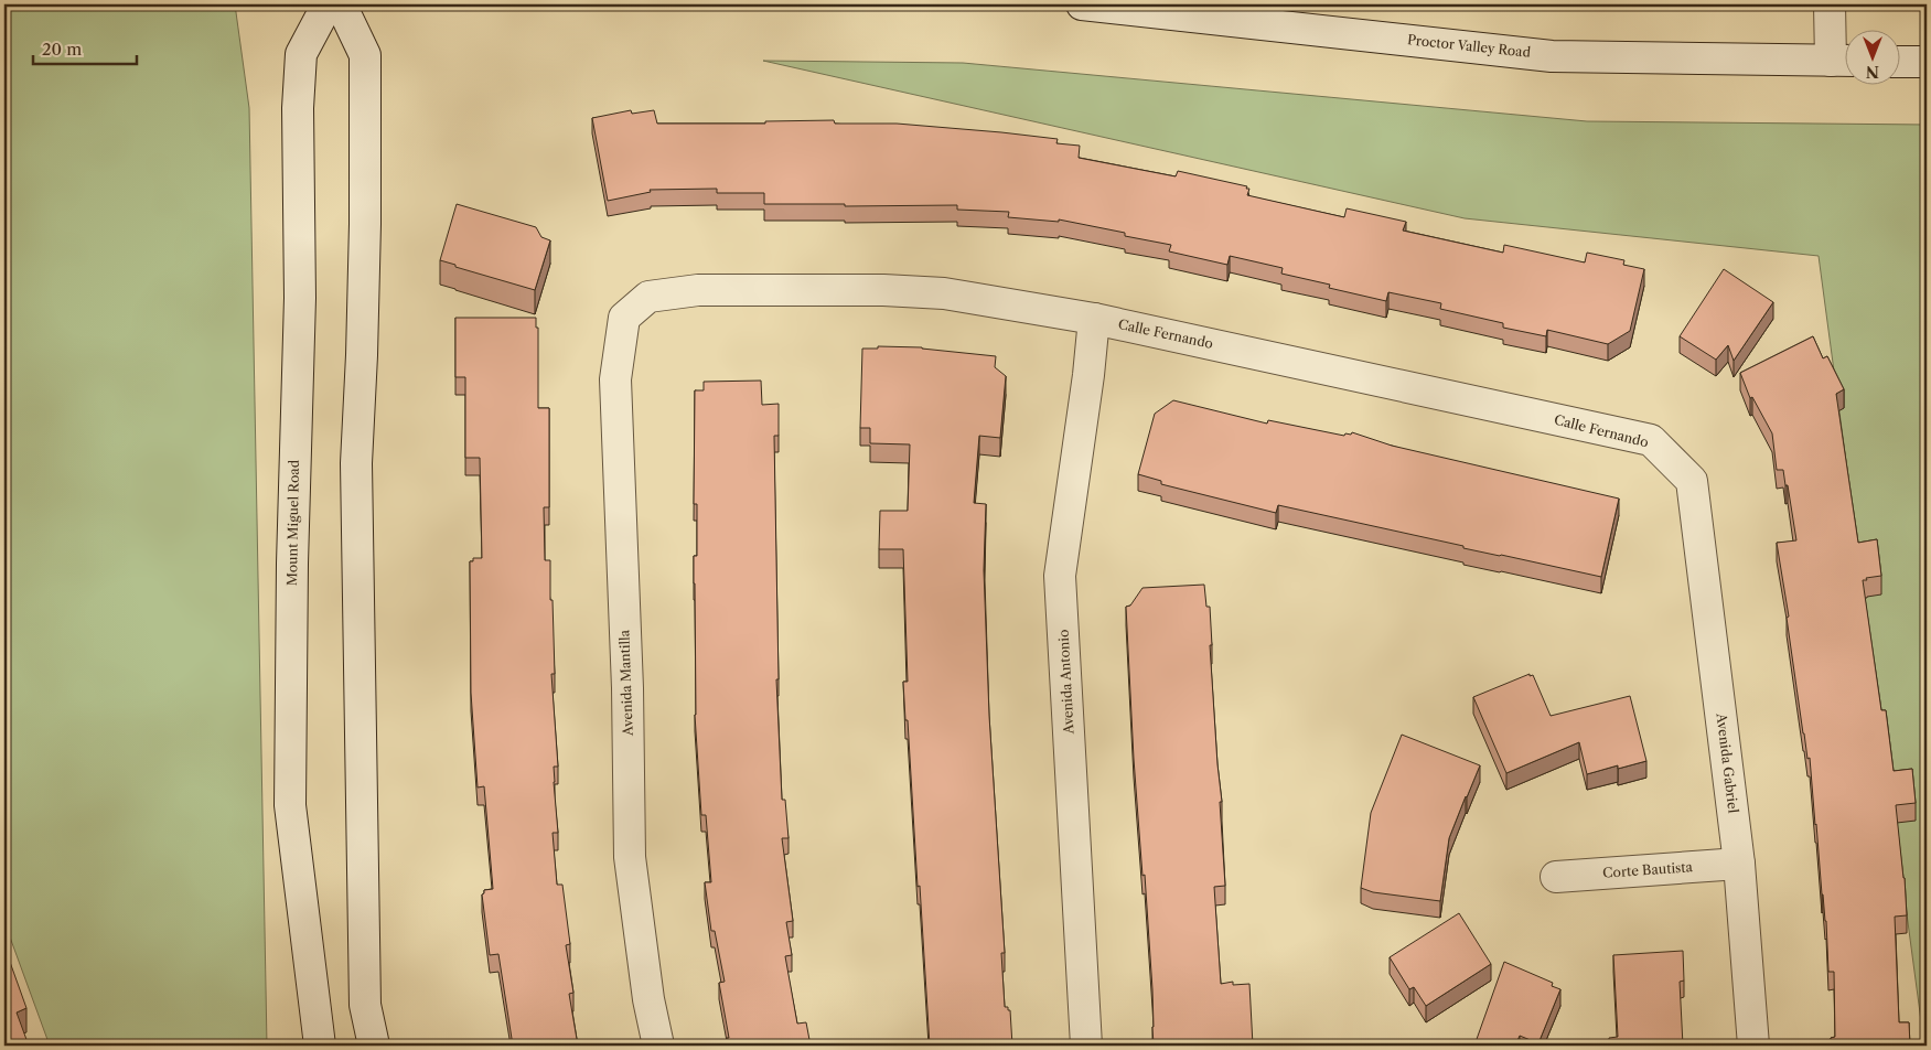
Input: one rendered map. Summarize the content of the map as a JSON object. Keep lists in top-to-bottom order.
{
  "streets": {
    "street": [
      "Proctor Valley Road",
      "Calle Fernando",
      "Mount Miguel Road",
      "Avenida Antonio",
      "Avenida Mantilla",
      "Avenida Gabriel",
      "Corte Bautista"
    ]
  },
  "crossings": [
    ["Calle Fernando", "Avenida Antonio"],
    ["Calle Fernando", "Avenida Mantilla"],
    ["Calle Fernando", "Avenida Gabriel"],
    ["Avenida Gabriel", "Corte Bautista"]
  ],
  "scale_bar": "20 m",
  "north": "bottom"
}
